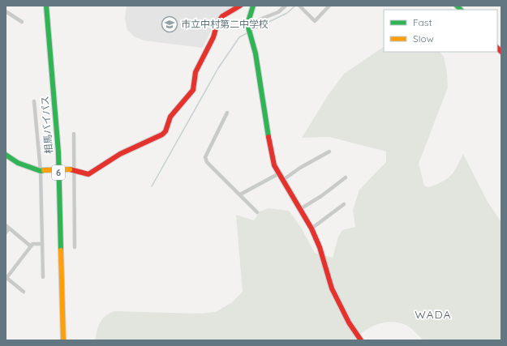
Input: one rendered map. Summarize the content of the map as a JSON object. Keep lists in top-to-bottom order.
{
  "streets": {
    "main road": ["相馬バイパス", "6"]
  },
  "districts": ["WADA"],
  "places": {
    "school or university": ["市立中村第二中学校"]
  },
  "legend": ["Fast", "Slow"]
}
